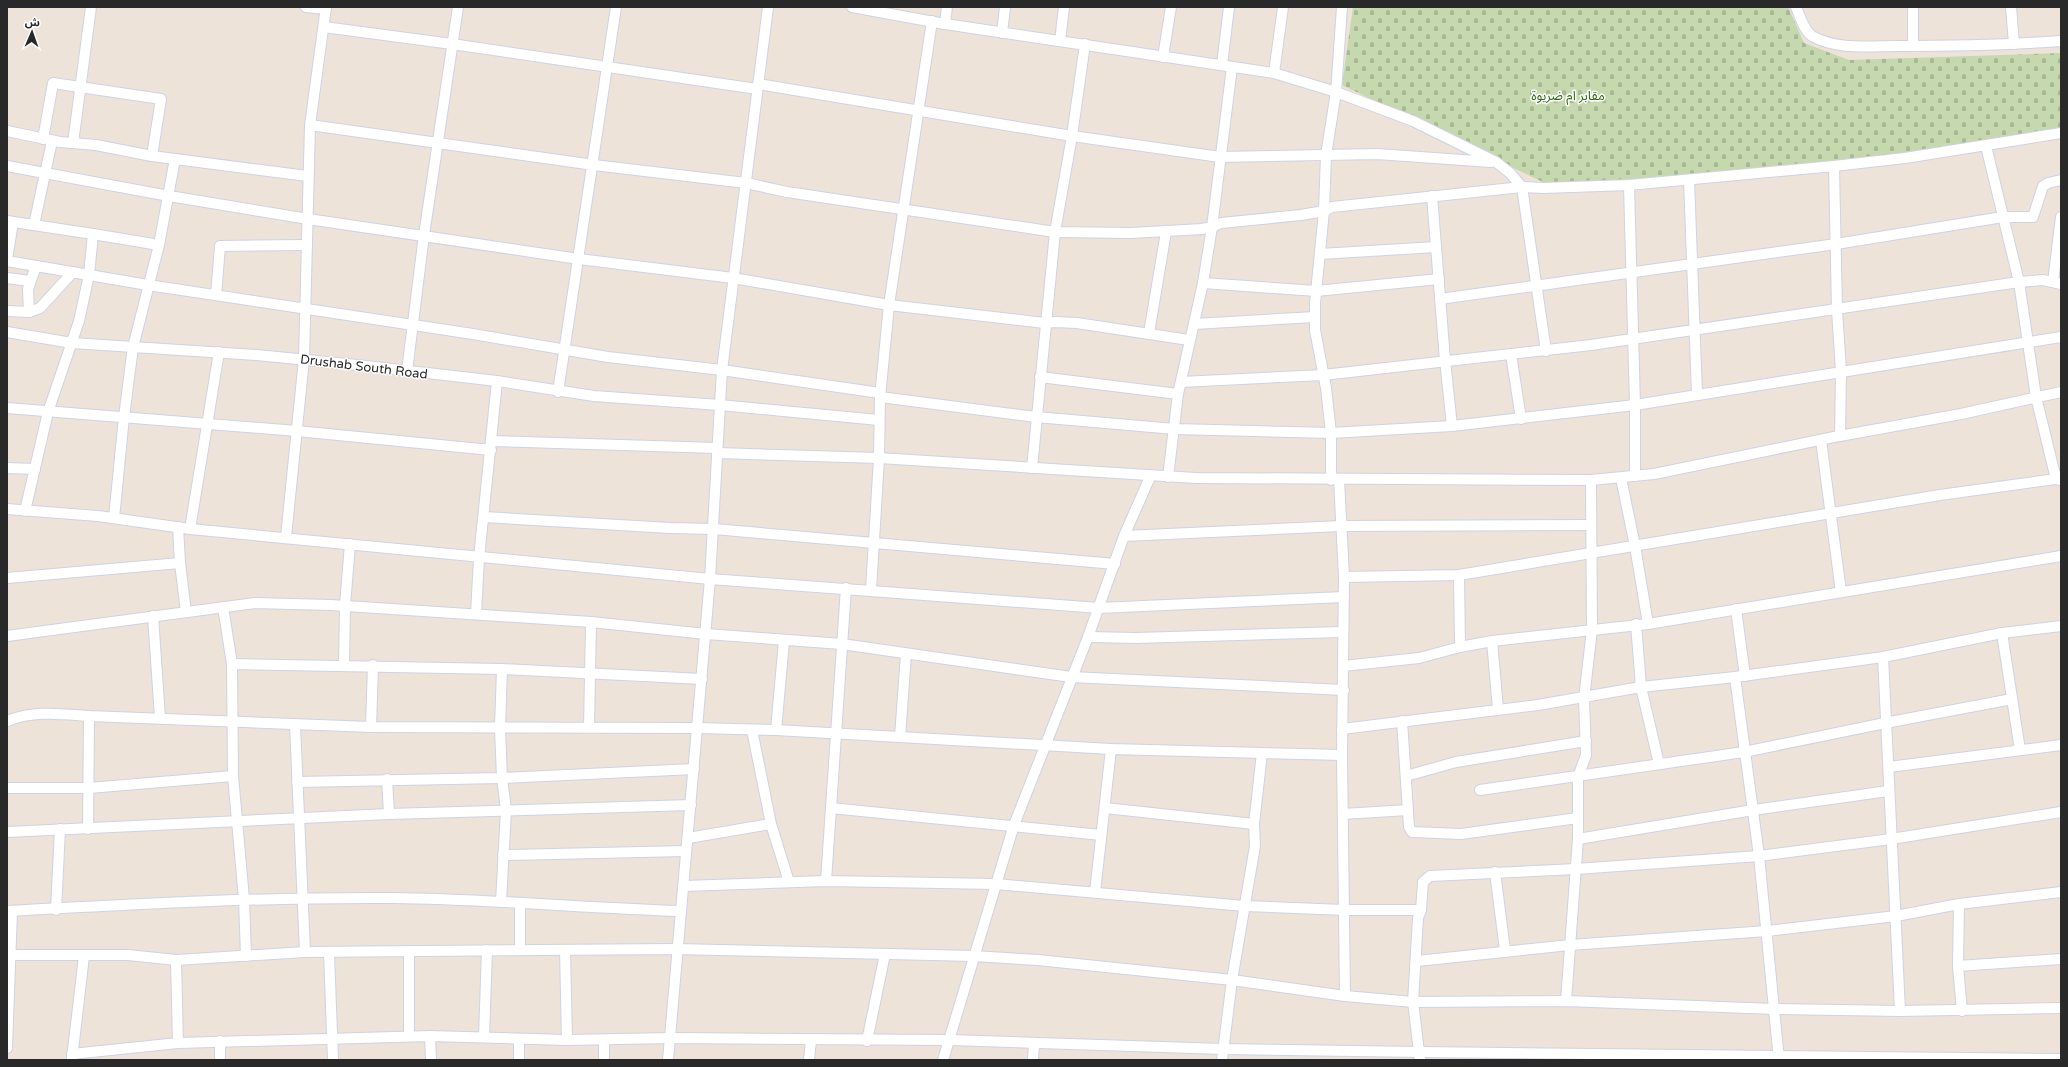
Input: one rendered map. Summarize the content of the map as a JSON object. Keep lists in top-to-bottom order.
{
  "streets": {
    "street": ["Drushab South Road"]
  },
  "parks": ["مقابر ام ضريوة"],
  "north": "top"
}
